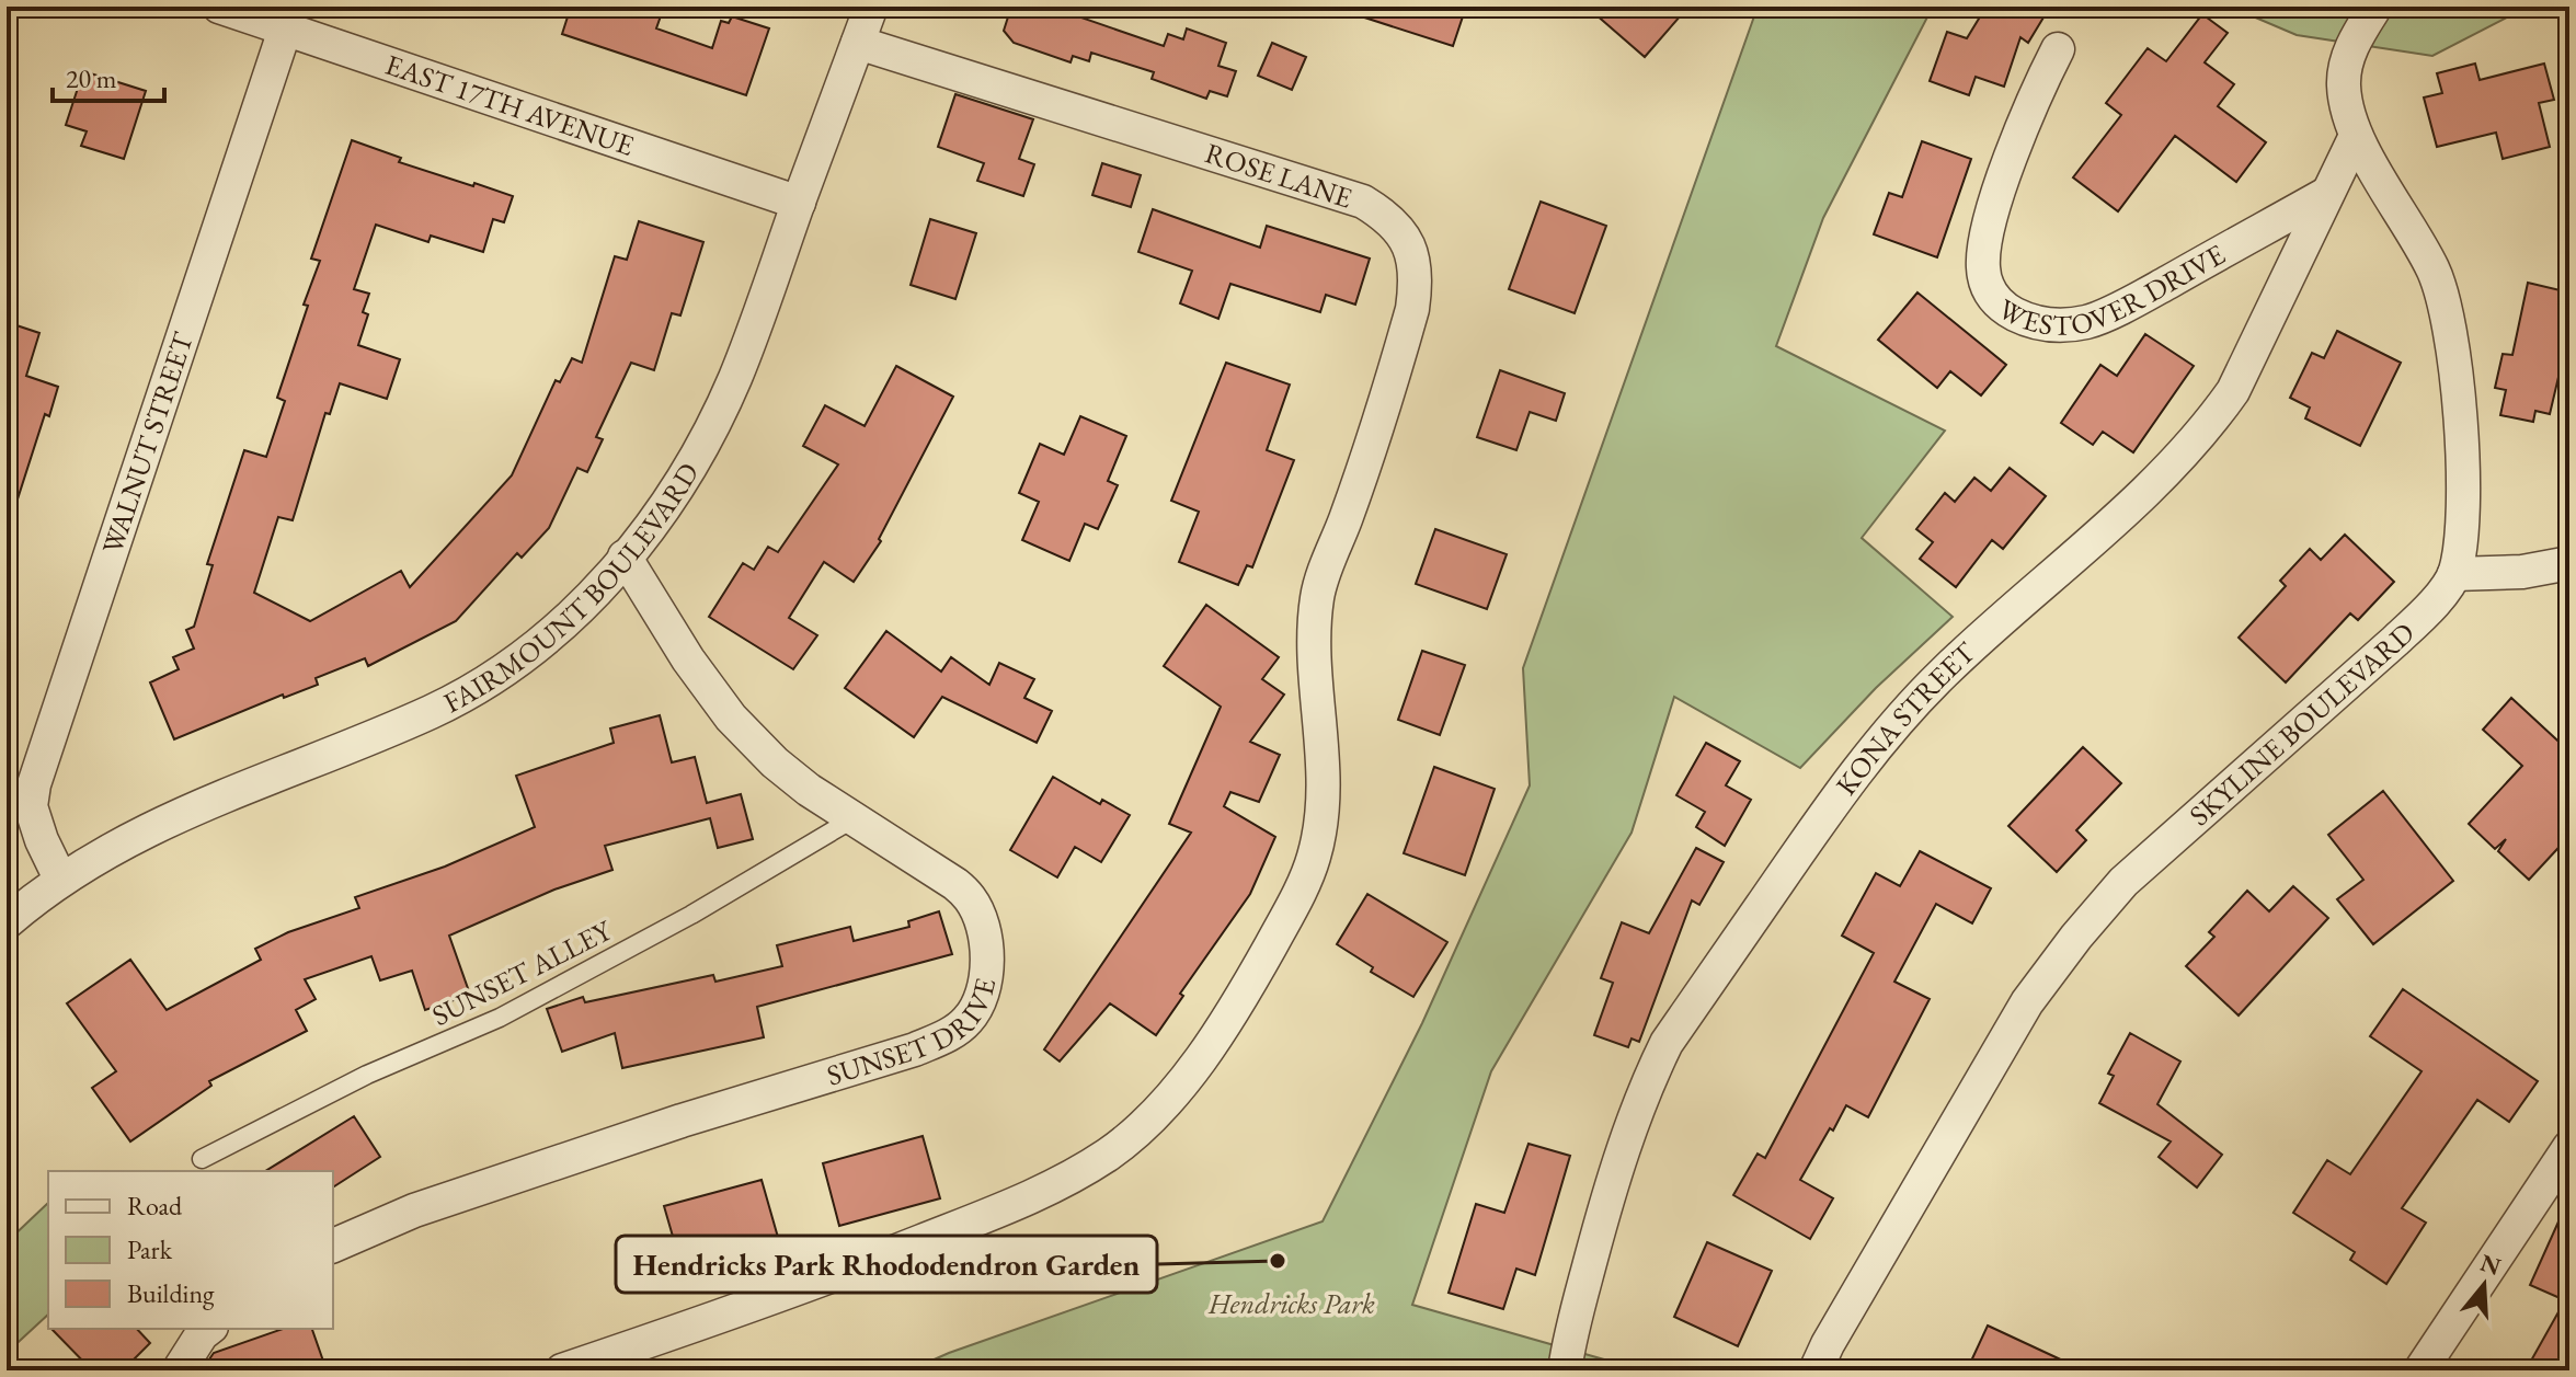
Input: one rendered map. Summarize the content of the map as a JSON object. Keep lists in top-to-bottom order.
{
  "streets": {
    "street": [
      "EAST 17TH AVENUE",
      "ROSE LANE",
      "WESTOVER DRIVE",
      "WALNUT STREET",
      "FAIRMOUNT BOULEVARD",
      "KONA STREET",
      "SKYLINE BOULEVARD",
      "SUNSET DRIVE"
    ],
    "lane": ["SUNSET ALLEY"]
  },
  "crossings": [
    ["EAST 17TH AVENUE", "WALNUT STREET"],
    ["EAST 17TH AVENUE", "FAIRMOUNT BOULEVARD"],
    ["ROSE LANE", "FAIRMOUNT BOULEVARD"],
    ["WESTOVER DRIVE", "KONA STREET"],
    ["WALNUT STREET", "FAIRMOUNT BOULEVARD"],
    ["FAIRMOUNT BOULEVARD", "SUNSET DRIVE"],
    ["KONA STREET", "SKYLINE BOULEVARD"],
    ["SUNSET ALLEY", "SUNSET DRIVE"]
  ],
  "parks": ["Hendricks Park"],
  "places": ["Hendricks Park Rhododendron Garden"],
  "legend": ["Road", "Park", "Building"],
  "scale_bar": "20 m",
  "north": "top"
}
